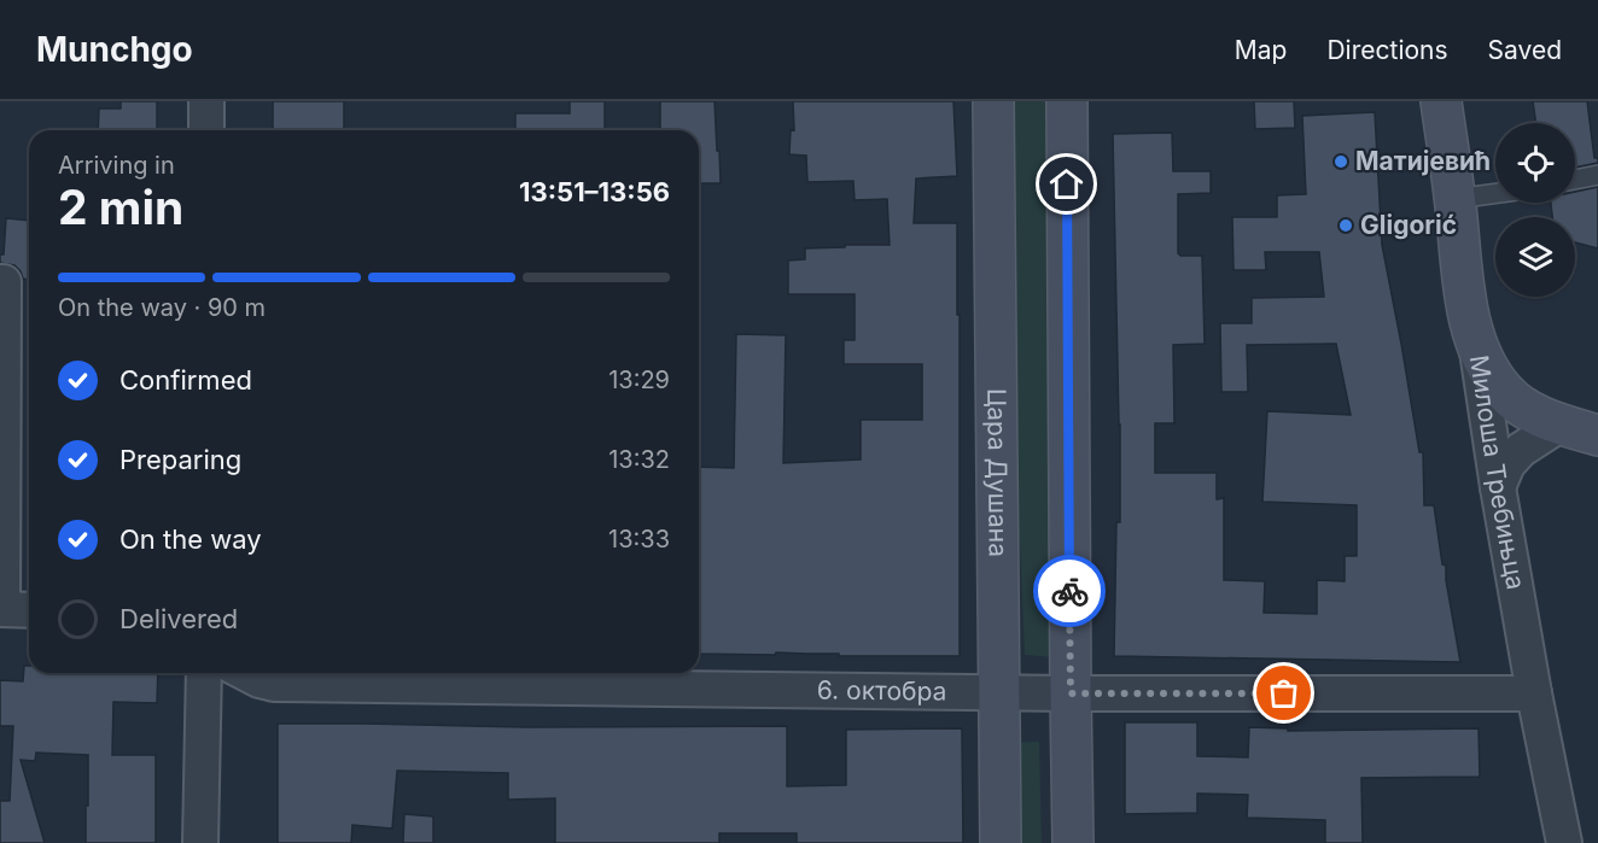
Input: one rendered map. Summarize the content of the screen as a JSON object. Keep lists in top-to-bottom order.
{
  "streets": {
    "street": ["Цара Душана", "Милоша Требињца", "6. октобра"]
  },
  "crossings": [
    ["Цара Душана", "6. октобра"],
    ["Милоша Требињца", "6. октобра"]
  ],
  "places": ["Матијевић", "Gligorić"],
  "page": {
    "header": "Munchgo",
    "nav": ["Map", "Directions", "Saved"],
    "heading": ["2 min", "Arriving in", "13:51–13:56"],
    "bar": "On the way · 90 m",
    "list": [
      ["Confirmed", "13:29"],
      ["Preparing", "13:32"],
      ["On the way", "13:33"],
      "Delivered"
    ]
  }
}
